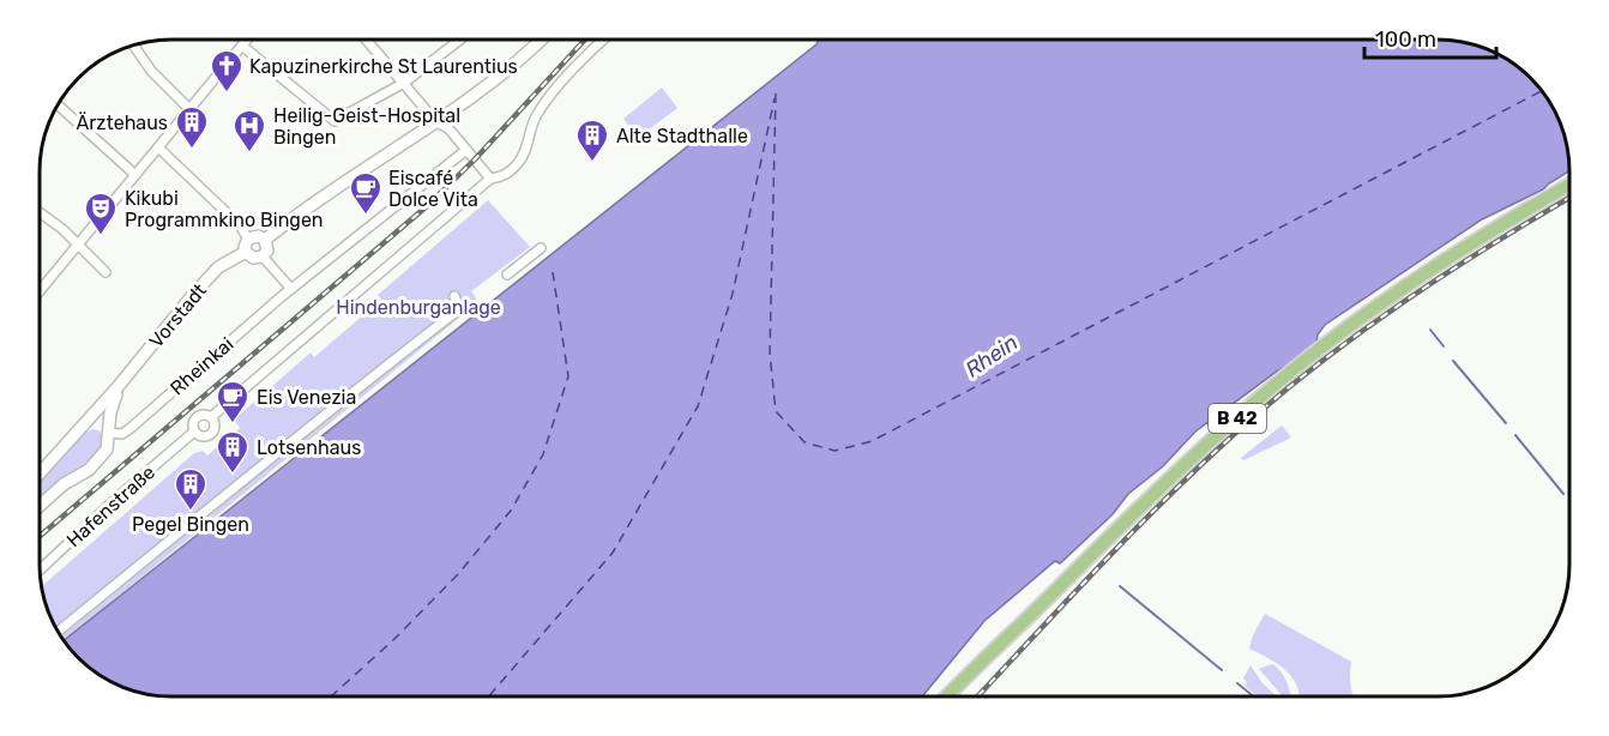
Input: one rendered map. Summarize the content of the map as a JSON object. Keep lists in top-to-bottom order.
{
  "streets": {
    "main road": ["Vorstadt", "B 42"],
    "street": ["Rheinkai", "Hafenstraße"]
  },
  "crossings": [
    ["Vorstadt", "Rheinkai"]
  ],
  "water": ["Rhein"],
  "parks": ["Hindenburganlage"],
  "places": {
    "church": ["Kapuzinerkirche St Laurentius"],
    "building": [
      "Ärztehaus",
      "Alte Stadthalle",
      "Lotsenhaus",
      "Pegel Bingen"
    ],
    "hospital": ["Heilig-Geist-Hospital Bingen"],
    "cafe": ["Eiscafé Dolce Vita", "Eis Venezia"],
    "theatre": ["Kikubi Programmkino Bingen"]
  },
  "scale_bar": "100 m"
}
